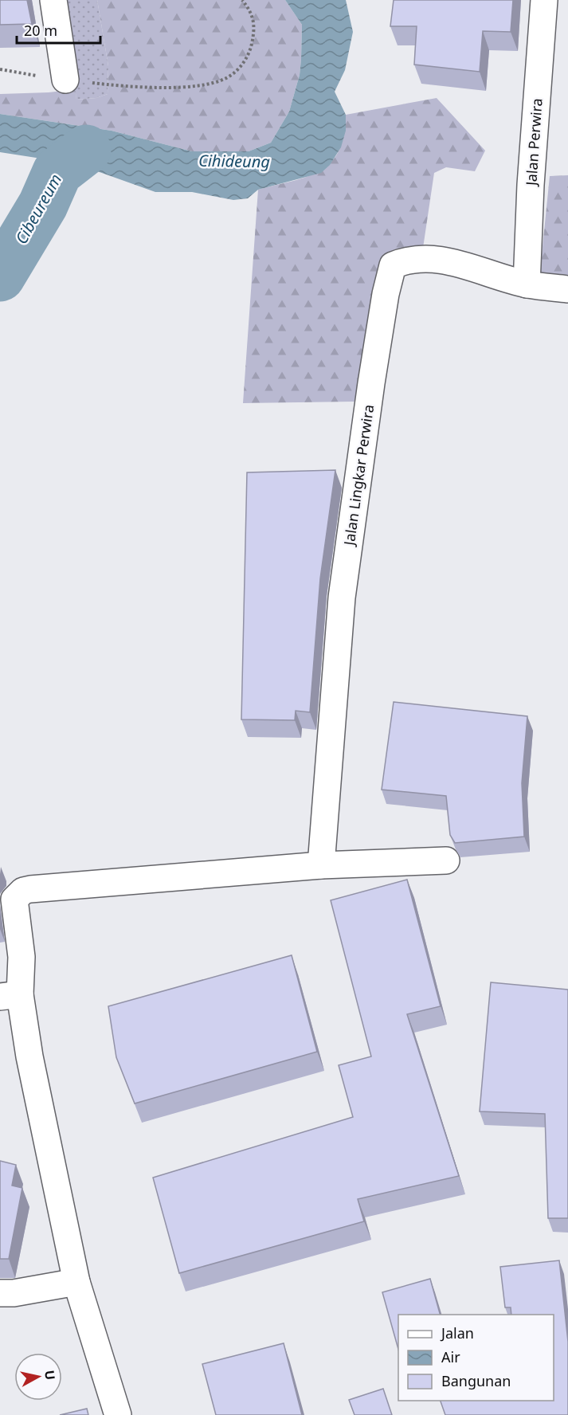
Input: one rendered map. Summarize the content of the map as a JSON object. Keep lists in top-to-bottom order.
{
  "streets": {
    "street": ["Jalan Perwira", "Jalan Lingkar Perwira"]
  },
  "crossings": [
    ["Jalan Perwira", "Jalan Lingkar Perwira"]
  ],
  "water": ["Cihideung", "Cibeureum"],
  "legend": ["Jalan", "Air", "Bangunan"],
  "scale_bar": "20 m",
  "north": "right"
}
